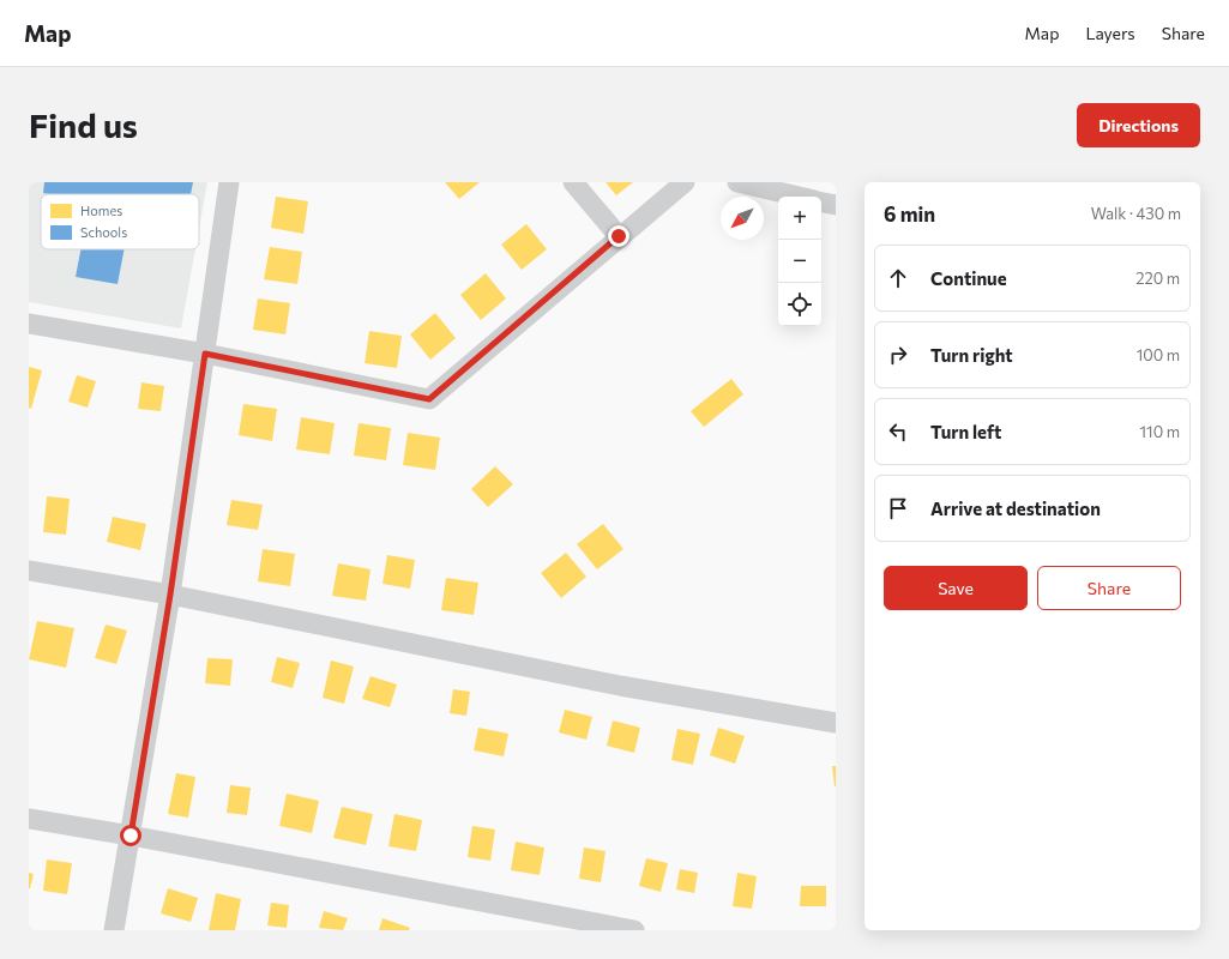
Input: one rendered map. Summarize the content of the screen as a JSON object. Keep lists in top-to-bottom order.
{
  "legend": ["Homes", "Schools"],
  "north": "bottom left",
  "page": {
    "header": "Map",
    "nav": ["Map", "Layers", "Share"],
    "buttons": [
      "Directions",
      ["Save", "Share"]
    ],
    "title": "Find us",
    "heading": ["6 min", "Walk · 430 m"],
    "map_buttons": ["+", "−"],
    "list": [
      ["Continue", "220 m"],
      ["Turn right", "100 m"],
      ["Turn left", "110 m"],
      "Arrive at destination"
    ]
  }
}
